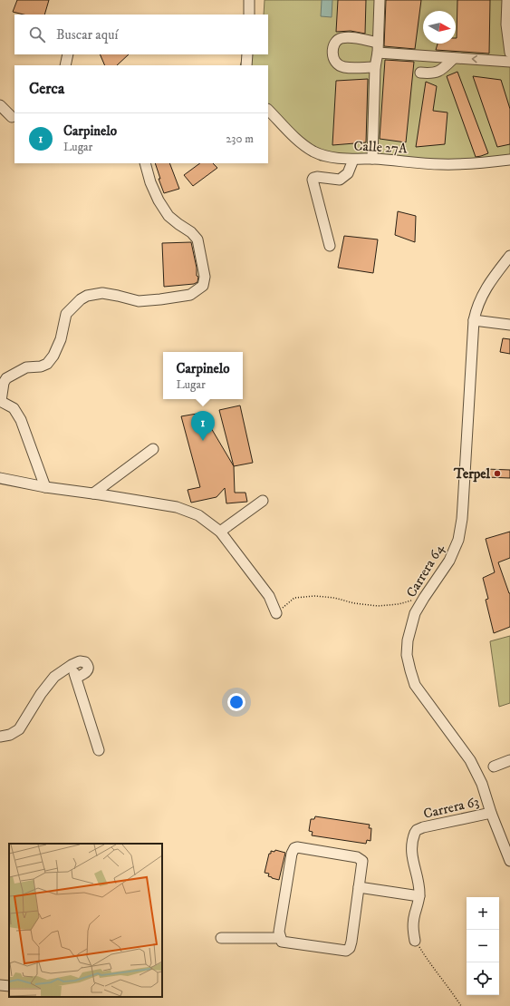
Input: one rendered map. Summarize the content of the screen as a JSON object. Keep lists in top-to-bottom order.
{
  "streets": {
    "street": ["Calle 27A", "Carrera 64", "Carrera 63"]
  },
  "crossings": [
    ["Carrera 64", "Carrera 63"]
  ],
  "places": ["Terpel"],
  "north": "right",
  "page": {
    "search": "Buscar aquí",
    "heading": "Cerca",
    "list": [
      {
        "mark": "1",
        "name": "Carpinelo",
        "note": "Lugar",
        "value": "230 m"
      }
    ],
    "popup": ["Carpinelo", "Lugar"],
    "pins": "1",
    "map_buttons": ["+", "−"]
  }
}
